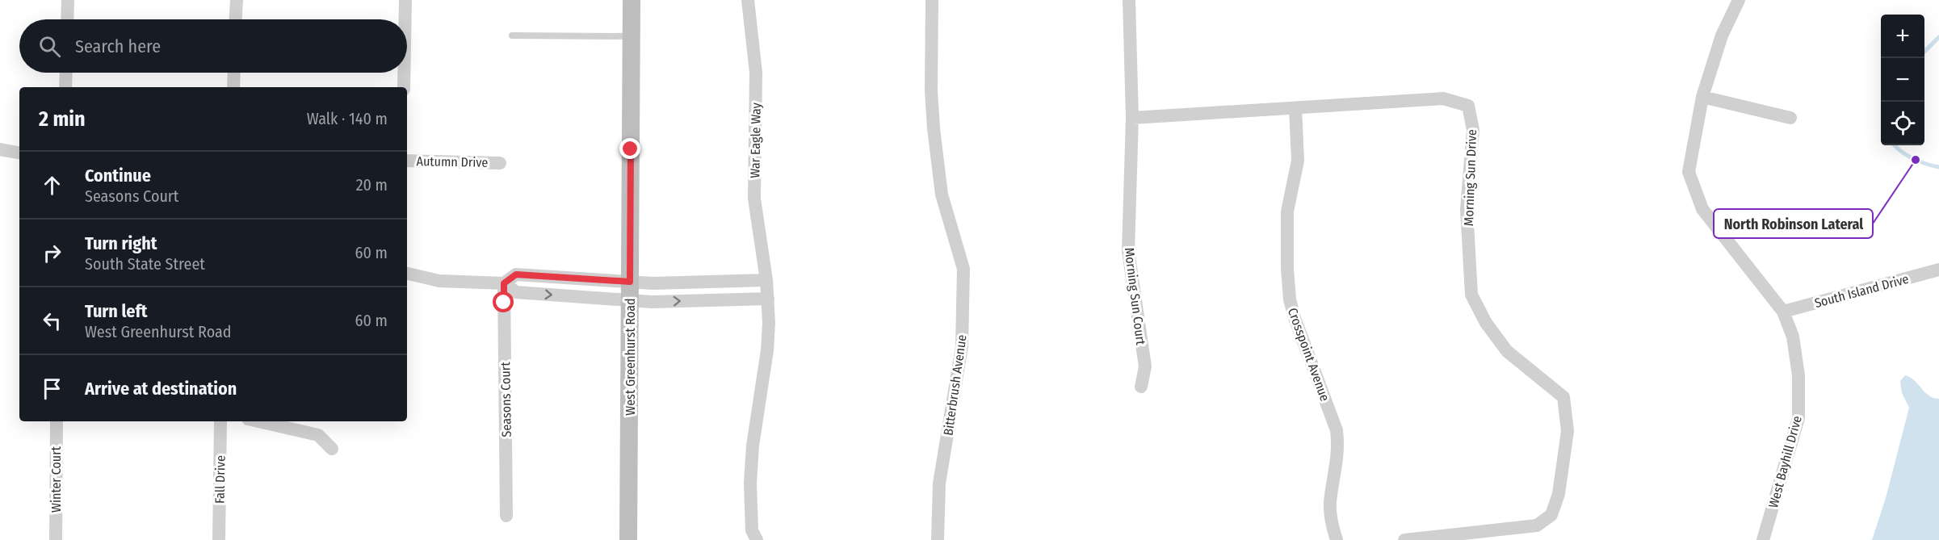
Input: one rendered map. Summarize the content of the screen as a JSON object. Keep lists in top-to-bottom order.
{
  "streets": {
    "main road": ["West Greenhurst Road"],
    "street": [
      "War Eagle Way",
      "Autumn Drive",
      "Morning Sun Drive",
      "South Island Drive",
      "Morning Sun Court",
      "Crosspoint Avenue",
      "Bitterbrush Avenue",
      "Seasons Court",
      "West Bayhill Drive",
      "Winter Court",
      "Fall Drive"
    ]
  },
  "crossings": [
    ["Morning Sun Drive", "Morning Sun Court"],
    ["Morning Sun Drive", "Crosspoint Avenue"],
    ["South Island Drive", "West Bayhill Drive"]
  ],
  "places": ["North Robinson Lateral"],
  "page": {
    "map_buttons": ["+", "−"],
    "search": "Search here",
    "heading": ["2 min", "Walk · 140 m"],
    "list": [
      ["Continue", "Seasons Court", "20 m"],
      ["Turn right", "South State Street", "60 m"],
      ["Turn left", "West Greenhurst Road", "60 m"],
      "Arrive at destination"
    ]
  }
}
